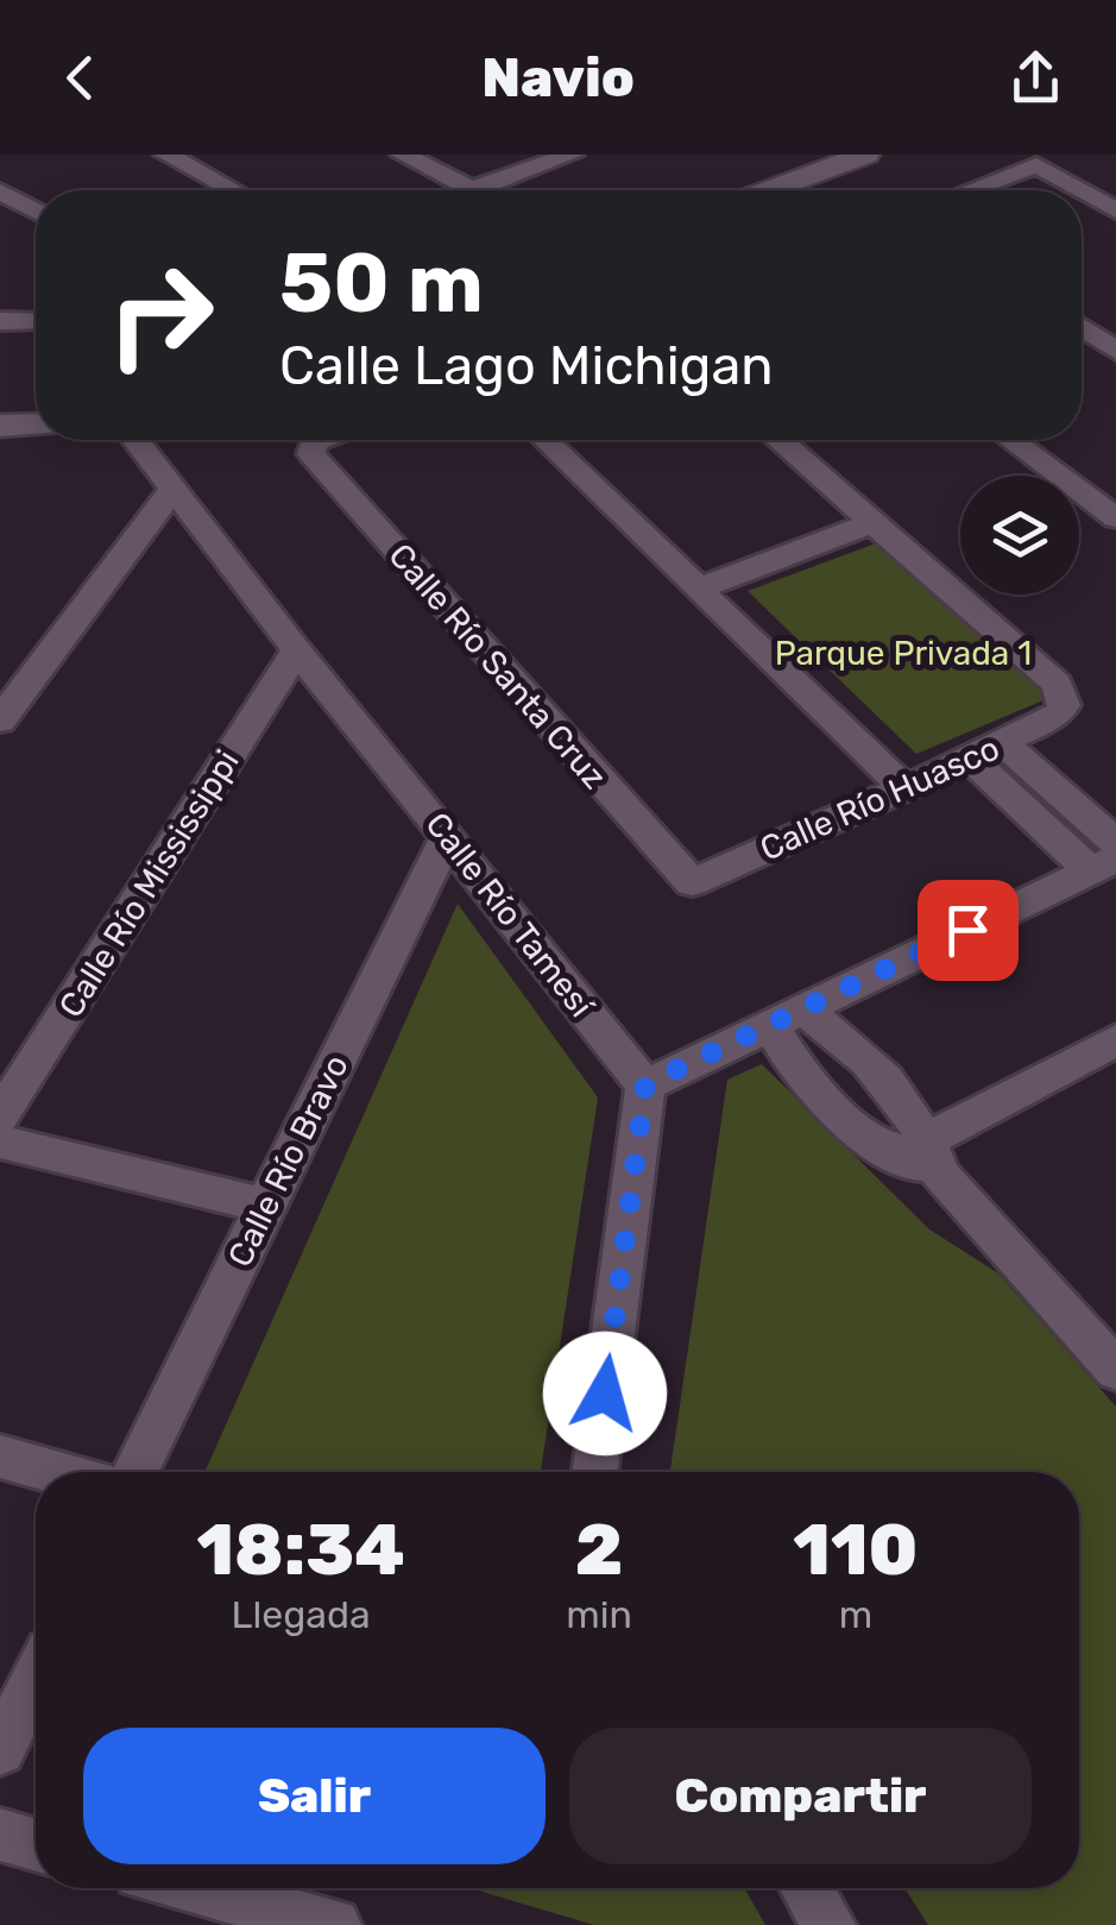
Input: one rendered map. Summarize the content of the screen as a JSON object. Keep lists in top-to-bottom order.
{
  "streets": {
    "street": [
      "Calle Río Santa Cruz",
      "Calle Río Huasco",
      "Calle Río Mississippi",
      "Calle Río Tamesí",
      "Calle Río Bravo"
    ]
  },
  "crossings": [
    ["Calle Río Santa Cruz", "Calle Río Huasco"],
    ["Calle Río Mississippi", "Calle Río Tamesí"],
    ["Calle Río Tamesí", "Calle Río Bravo"]
  ],
  "parks": ["Parque Privada 1"],
  "page": {
    "header": "Navio",
    "turn": ["50 m", "Calle Lago Michigan"],
    "eta": [
      "18:34",
      "Llegada",
      "2",
      "min",
      "110",
      "m"
    ],
    "buttons": ["Salir", "Compartir"]
  }
}
